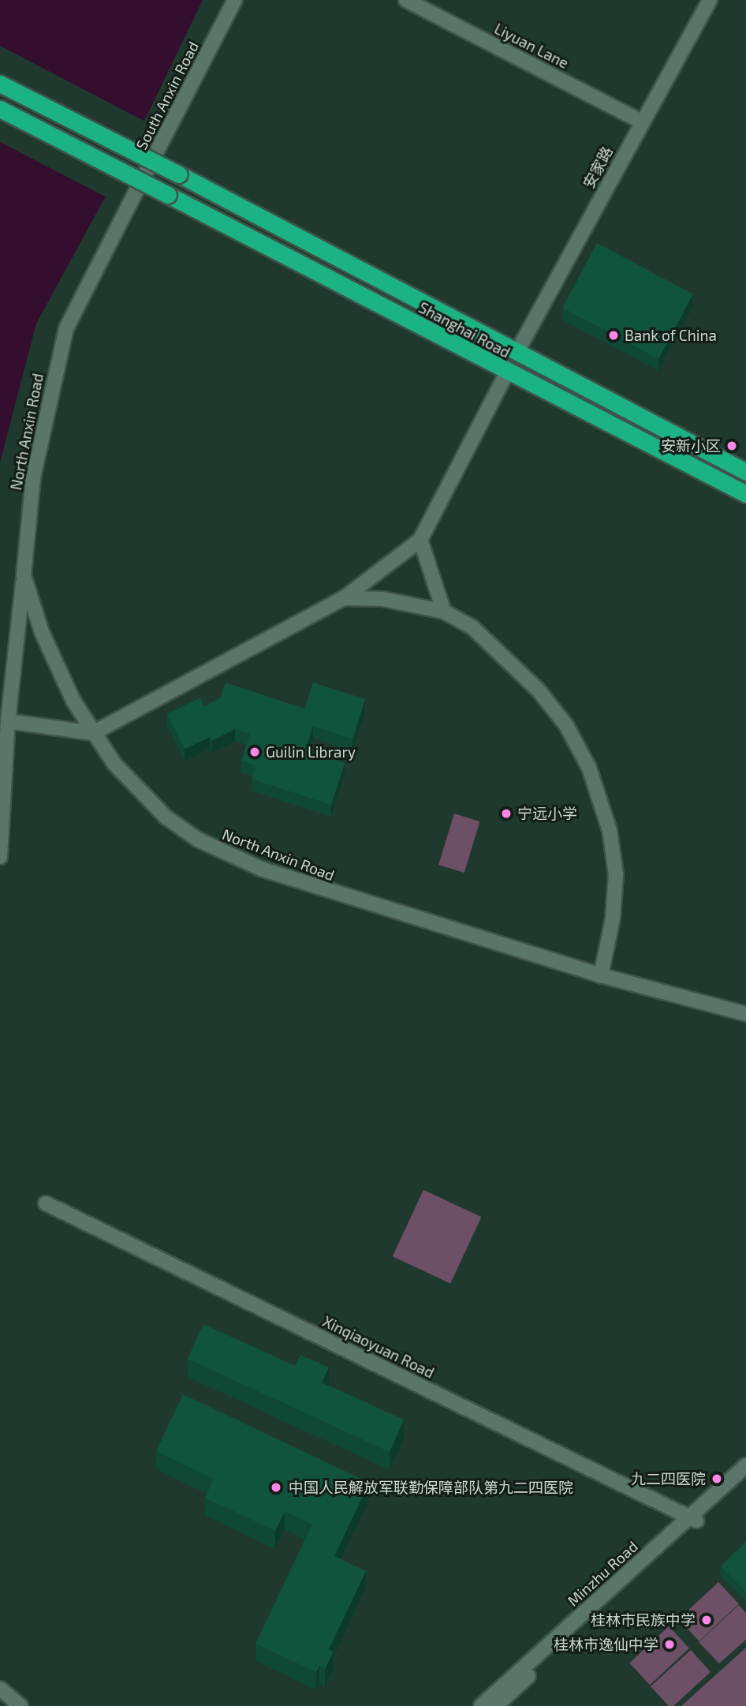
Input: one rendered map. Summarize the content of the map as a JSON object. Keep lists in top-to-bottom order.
{
  "streets": {
    "highway": ["Shanghai Road"],
    "street": [
      "Liyuan Lane",
      "South Anxin Road",
      "安家路",
      "North Anxin Road",
      "Xinqiaoyuan Road",
      "Minzhu Road"
    ]
  },
  "crossings": [
    ["Liyuan Lane", "安家路"],
    ["South Anxin Road", "North Anxin Road"],
    ["安家路", "Shanghai Road"],
    ["Xinqiaoyuan Road", "Minzhu Road"]
  ],
  "places": [
    "Bank of China",
    "安新小区",
    "Guilin Library",
    "宁远小学",
    "九二四医院",
    "中国人民解放军联勤保障部队第九二四医院",
    "桂林市民族中学",
    "桂林市逸仙中学"
  ]
}
